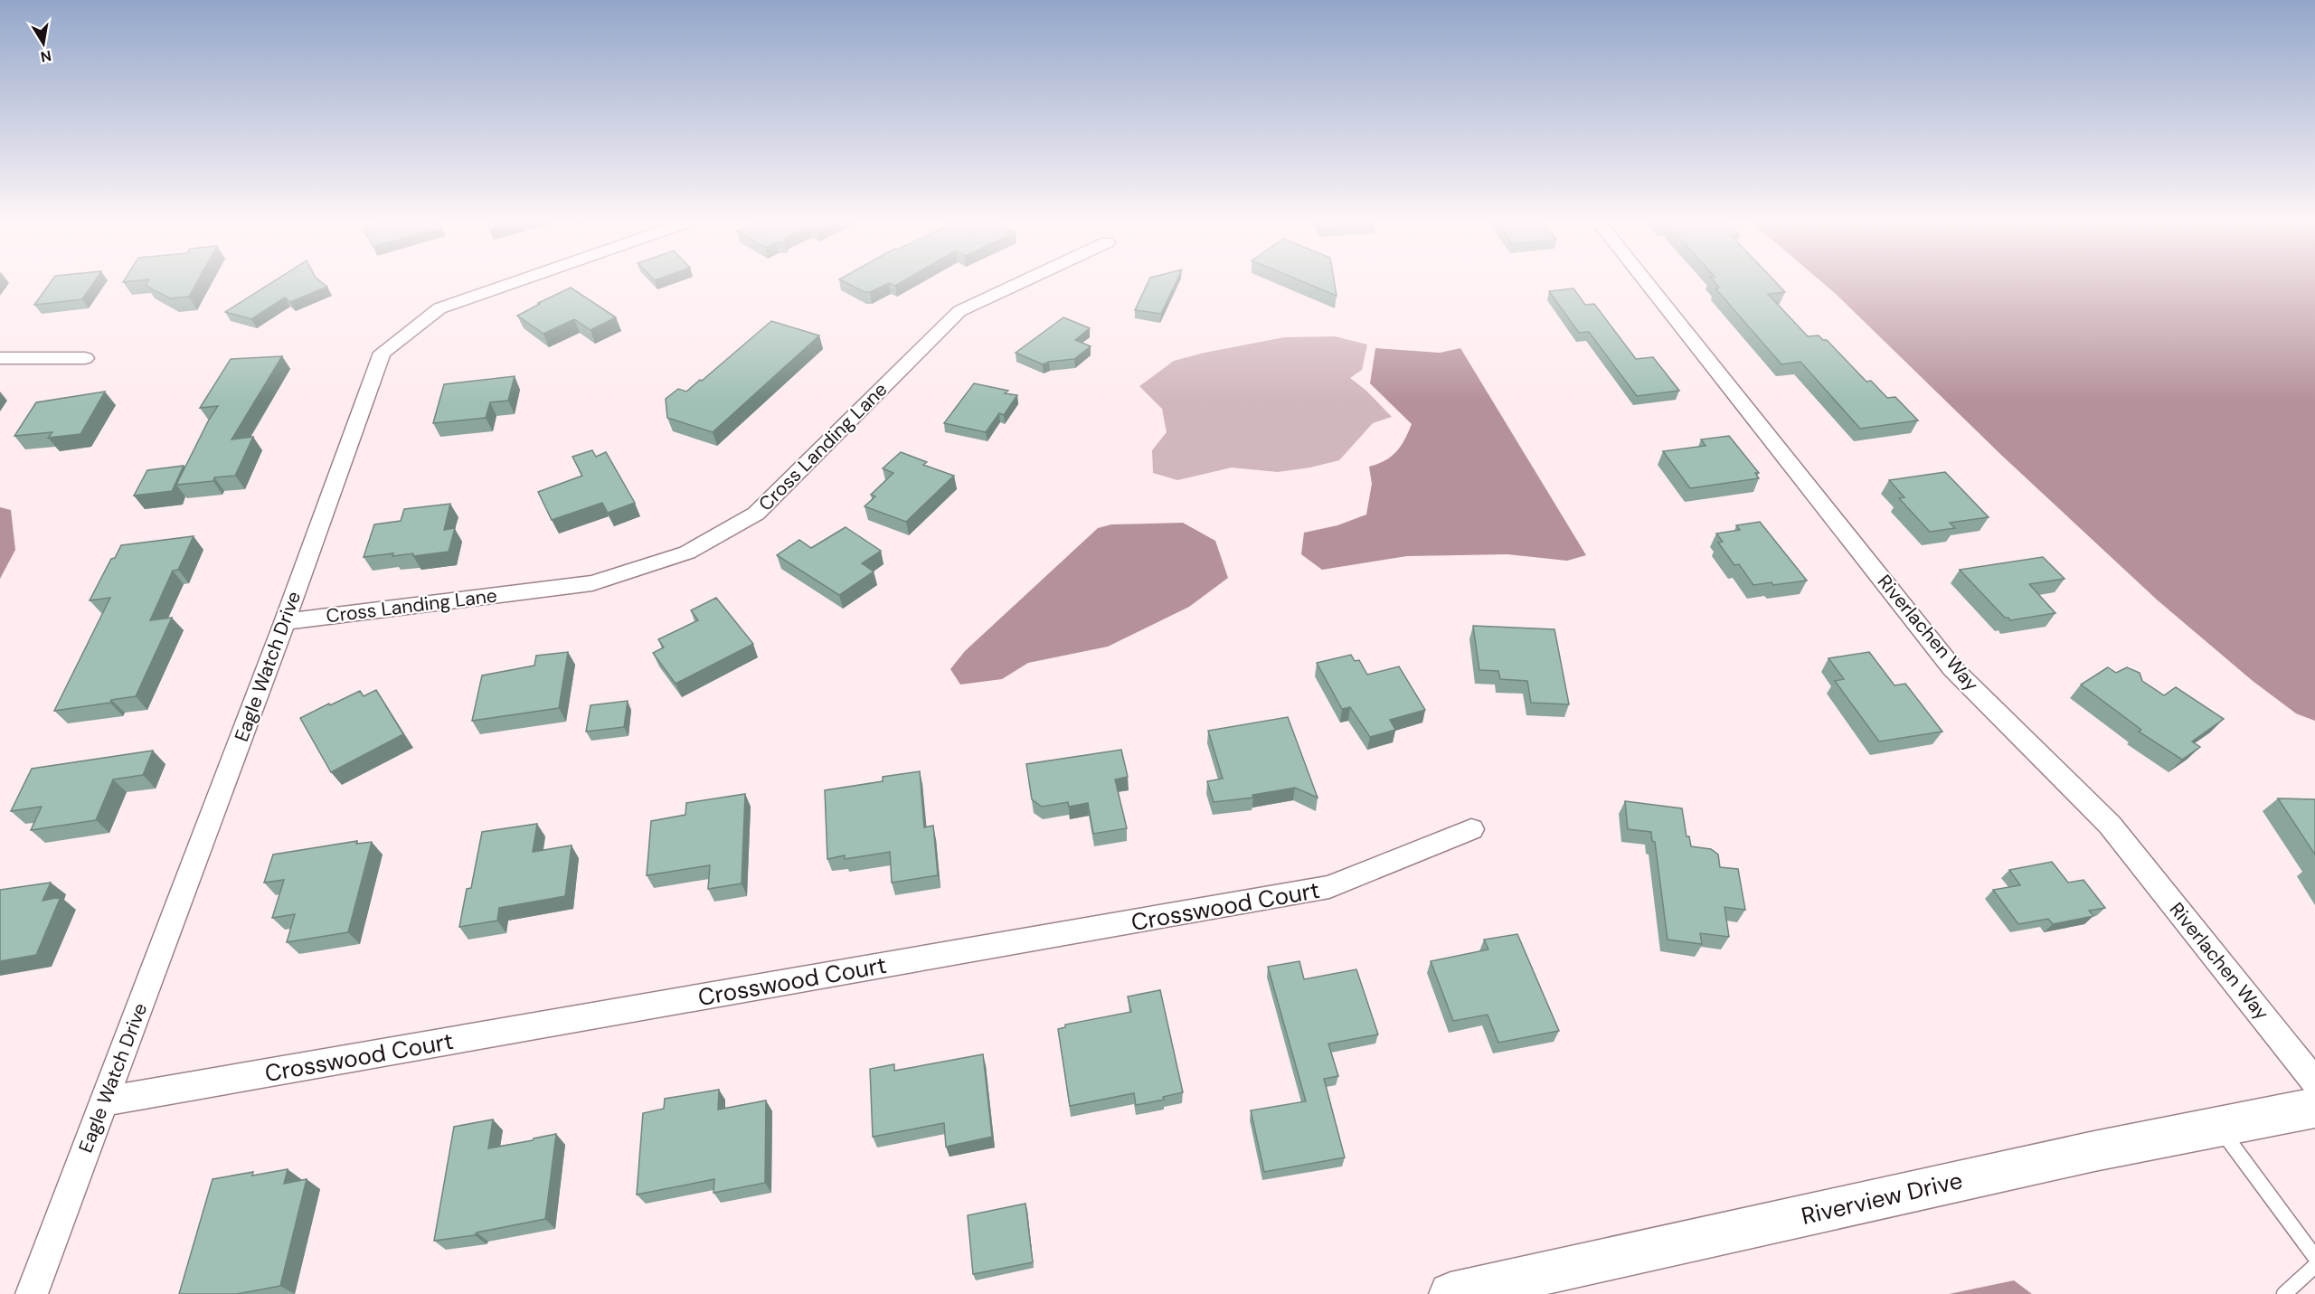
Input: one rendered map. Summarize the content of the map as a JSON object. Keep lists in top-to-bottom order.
{
  "streets": {
    "street": [
      "Cross Landing Lane",
      "Riverlachen Way",
      "Eagle Watch Drive",
      "Crosswood Court",
      "Riverview Drive"
    ]
  },
  "crossings": [
    ["Cross Landing Lane", "Eagle Watch Drive"],
    ["Eagle Watch Drive", "Crosswood Court"]
  ],
  "north": "bottom"
}
